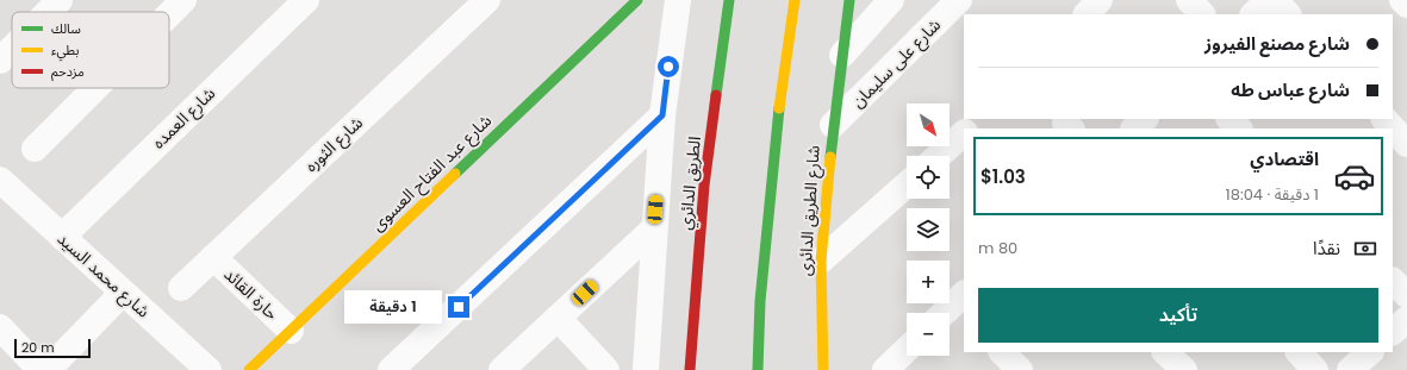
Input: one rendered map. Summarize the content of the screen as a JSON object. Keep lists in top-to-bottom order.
{
  "streets": {
    "main road": ["شارع عبد الفتاح العسوى", "الطريق الدائري", "شارع الطريق الدائرى"],
    "street": [
      "شارع على سليمان",
      "شارع العمده",
      "شارع الثوره",
      "شارع محمد السيد",
      "حارة القائد"
    ]
  },
  "crossings": [
    ["شارع على سليمان", "شارع الطريق الدائرى"],
    ["شارع العمده", "شارع محمد السيد"],
    ["شارع الثوره", "حارة القائد"],
    ["شارع عبد الفتاح العسوى", "حارة القائد"]
  ],
  "legend": ["سالك", "بطيء", "مزدحم"],
  "scale_bar": "20 m",
  "north": "bottom right",
  "page": {
    "banner": ["شارع مصنع الفيروز", "شارع عباس طه"],
    "map_buttons": ["+", "−"],
    "list": [
      {
        "name": "اقتصادي",
        "note": "1 دقيقة · 18:04",
        "value": "$1.03"
      }
    ],
    "pay": ["نقدًا", "80 m"],
    "buttons": "تأكيد",
    "bubble": "1 دقيقة",
    "scale": "20 m"
  }
}
